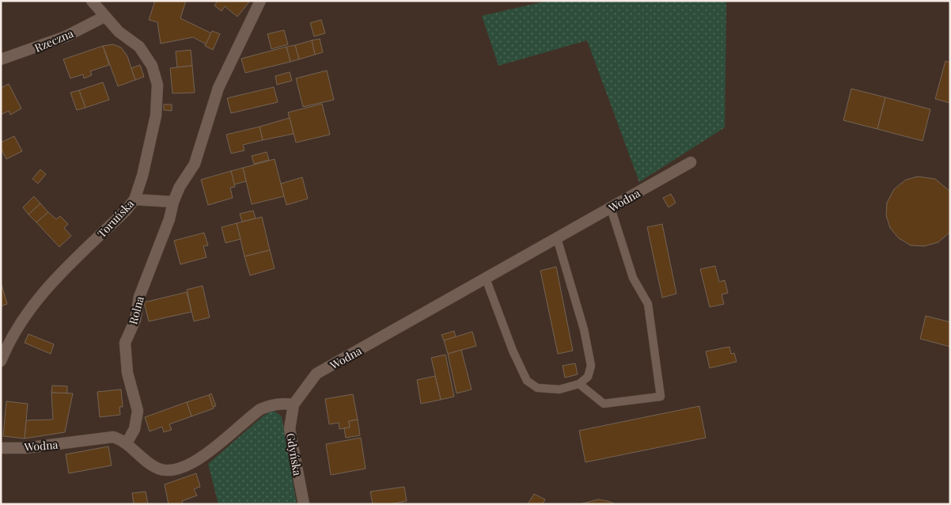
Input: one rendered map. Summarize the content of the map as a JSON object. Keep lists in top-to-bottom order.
{
  "streets": {
    "street": [
      "Rzeczna",
      "Wodna",
      "Toruńska",
      "Rolna",
      "Gdyńska"
    ]
  },
  "crossings": [
    ["Rzeczna", "Toruńska"],
    ["Wodna", "Rolna"],
    ["Wodna", "Gdyńska"]
  ]
}
